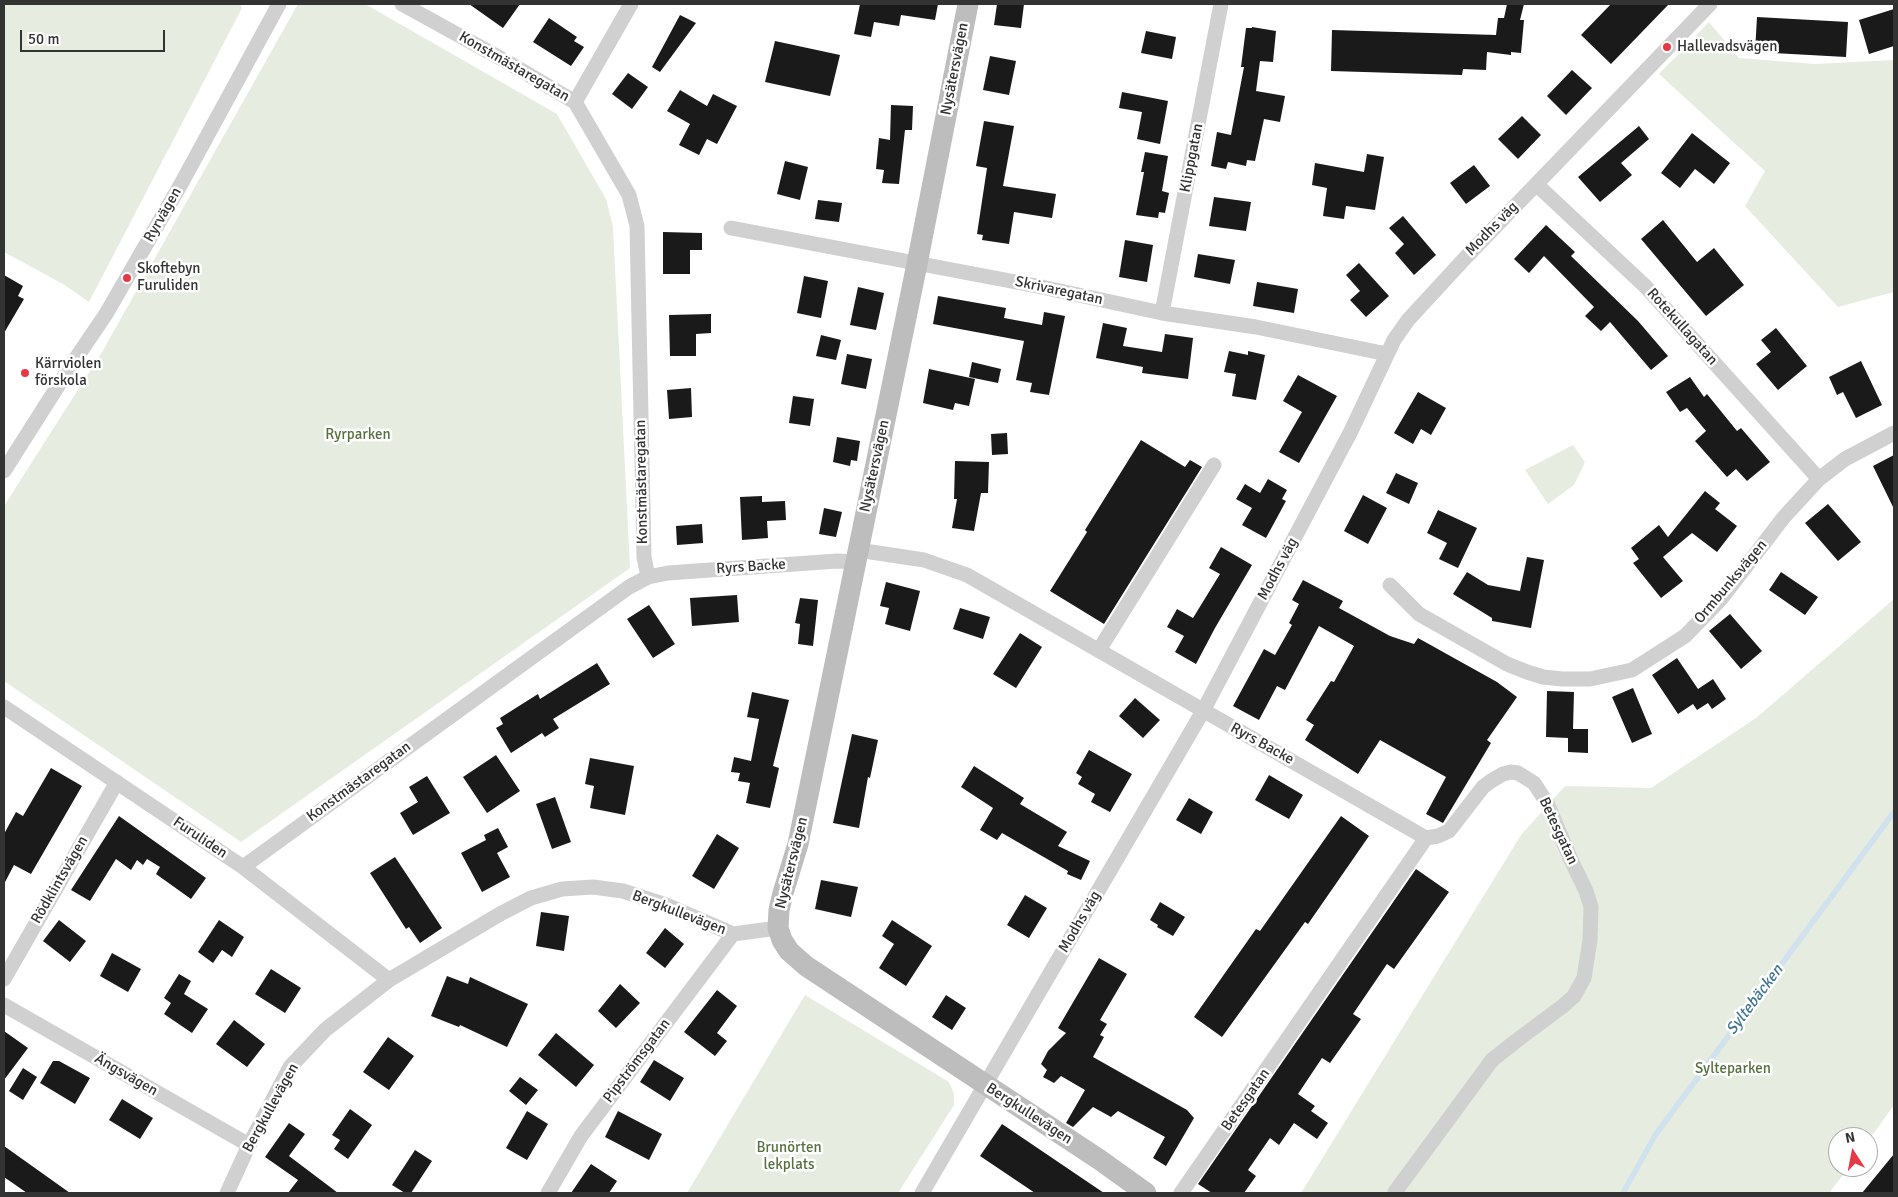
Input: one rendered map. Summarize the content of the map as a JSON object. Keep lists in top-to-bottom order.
{
  "streets": {
    "street": [
      "Konstmästaregatan",
      "Nysätersvägen",
      "Klippgatan",
      "Ryrvägen",
      "Modhs väg",
      "Skrivaregatan",
      "Rotekullagatan",
      "Ryrs Backe",
      "Ormbunksvägen",
      "Betesgatan",
      "Furuliden",
      "Rödklintsvägen",
      "Bergkullevägen",
      "Pipströmsgatan",
      "Ängsvägen"
    ]
  },
  "crossings": [
    ["Konstmästaregatan", "Ryrs Backe"],
    ["Konstmästaregatan", "Furuliden"],
    ["Nysätersvägen", "Skrivaregatan"],
    ["Nysätersvägen", "Ryrs Backe"],
    ["Nysätersvägen", "Bergkullevägen"],
    ["Klippgatan", "Skrivaregatan"],
    ["Modhs väg", "Skrivaregatan"],
    ["Modhs väg", "Rotekullagatan"],
    ["Modhs väg", "Ryrs Backe"],
    ["Modhs väg", "Bergkullevägen"],
    ["Rotekullagatan", "Ormbunksvägen"],
    ["Ryrs Backe", "Betesgatan"],
    ["Furuliden", "Rödklintsvägen"],
    ["Furuliden", "Bergkullevägen"],
    ["Bergkullevägen", "Pipströmsgatan"],
    ["Bergkullevägen", "Ängsvägen"]
  ],
  "water": ["Syltebäcken"],
  "parks": ["Ryrparken", "Sylteparken", "Brunörten lekplats"],
  "places": ["Hallevadsvägen", "Skoftebyn Furuliden", "Kärrviolen förskola"],
  "scale_bar": "50 m",
  "north": "top"
}
